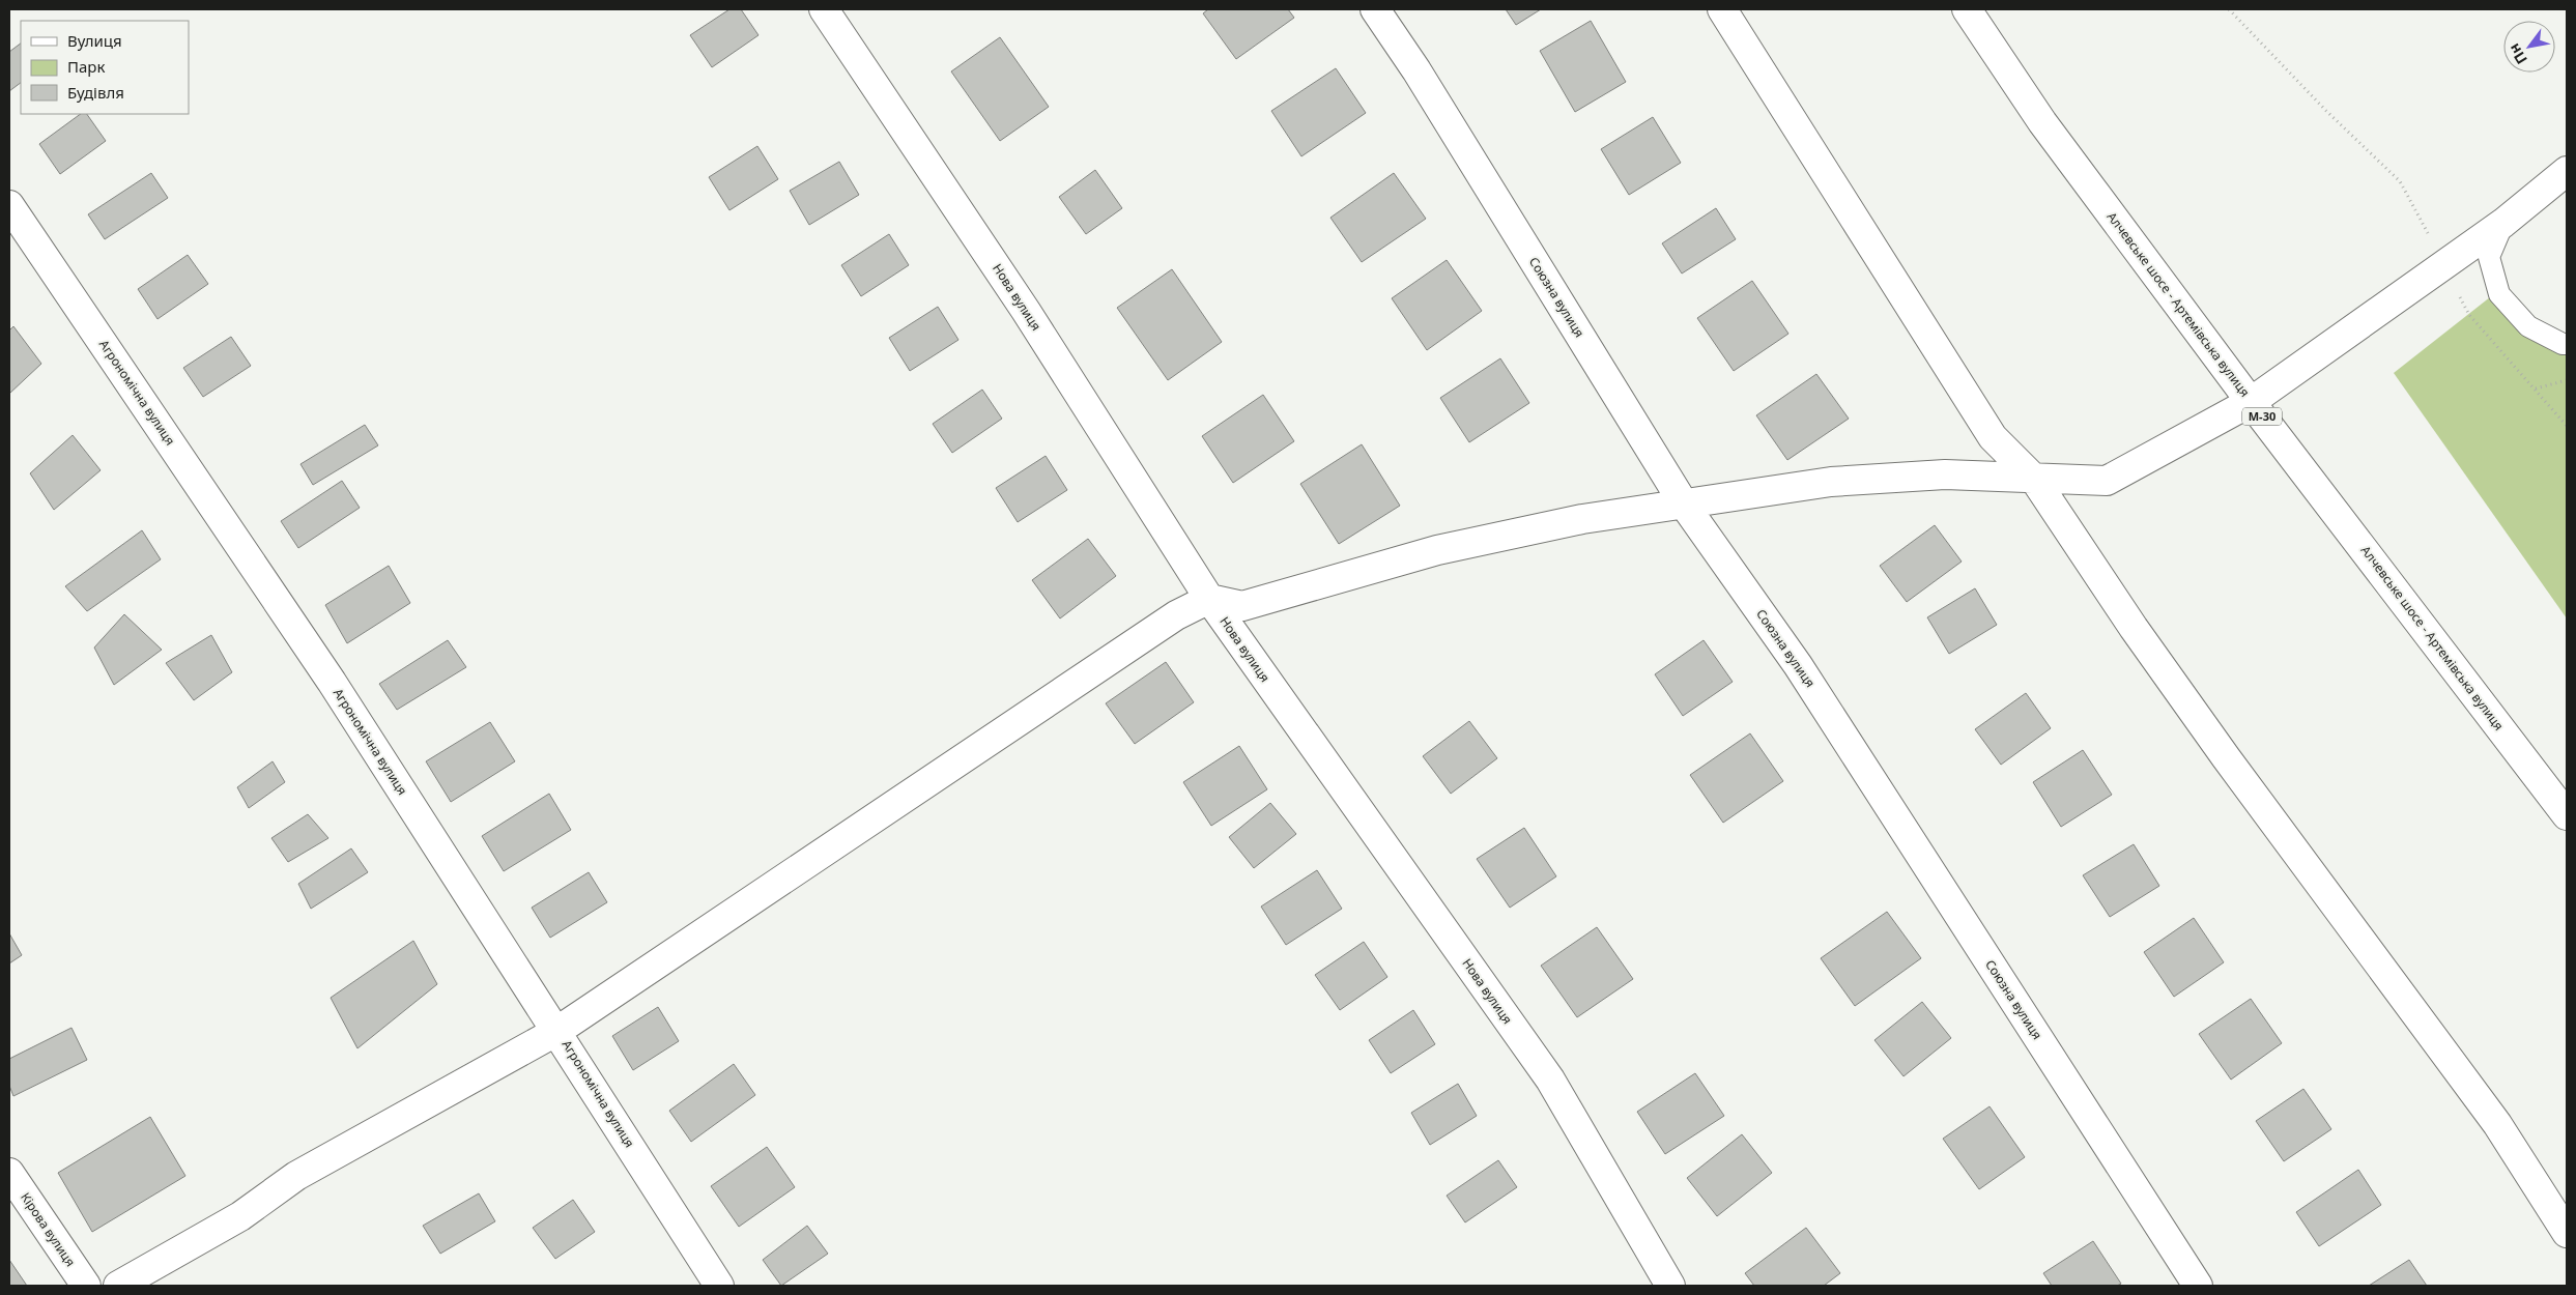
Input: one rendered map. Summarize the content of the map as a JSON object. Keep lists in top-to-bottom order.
{
  "streets": {
    "main road": [
      "Нова вулиця",
      "Союзна вулиця",
      "Алчевське шосе - Артемівська вулиця",
      "Агрономічна вулиця",
      "М-30",
      "Кірова вулиця"
    ]
  },
  "legend": ["Вулиця", "Парк", "Будівля"],
  "north": "bottom left"
}
